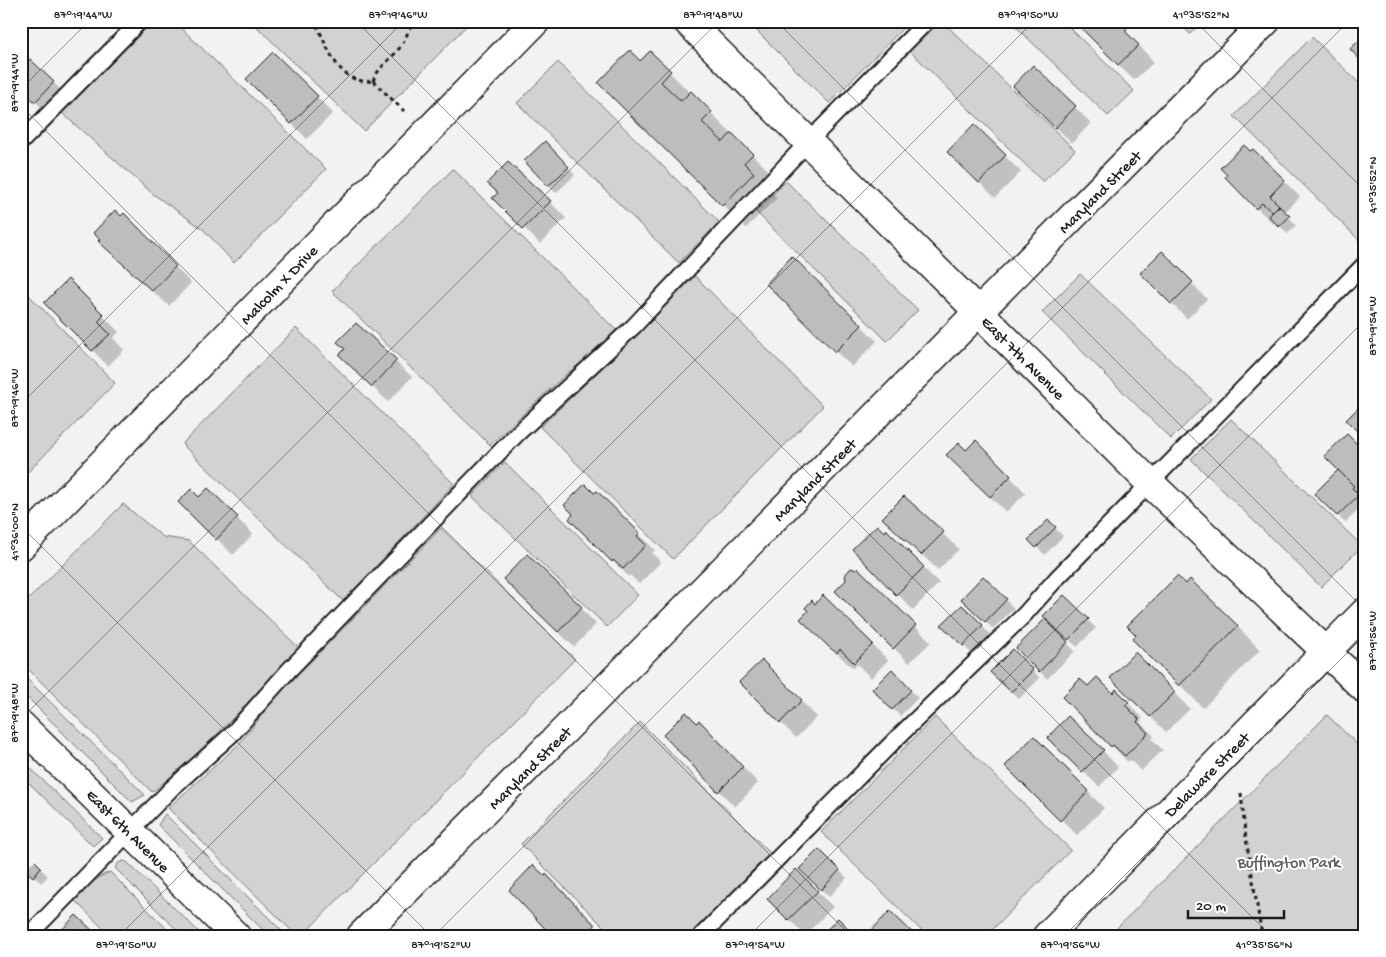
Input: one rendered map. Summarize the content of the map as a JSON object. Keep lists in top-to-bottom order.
{
  "streets": {
    "street": [
      "Maryland Street",
      "Malcolm X Drive",
      "East 7th Avenue",
      "Delaware Street",
      "East 6th Avenue"
    ]
  },
  "crossings": [
    ["Maryland Street", "East 7th Avenue"],
    ["East 7th Avenue", "Delaware Street"]
  ],
  "parks": ["Buffington Park"],
  "scale_bar": "20 m",
  "coordinates": [
    "87°19'44\"W",
    "87°19'46\"W",
    "87°19'48\"W",
    "87°19'50\"W",
    "41°35'52\"N",
    "87°19'54\"W",
    "41°36'00\"N",
    "87°19'56\"W",
    "87°19'52\"W",
    "41°35'56\"N"
  ]
}
